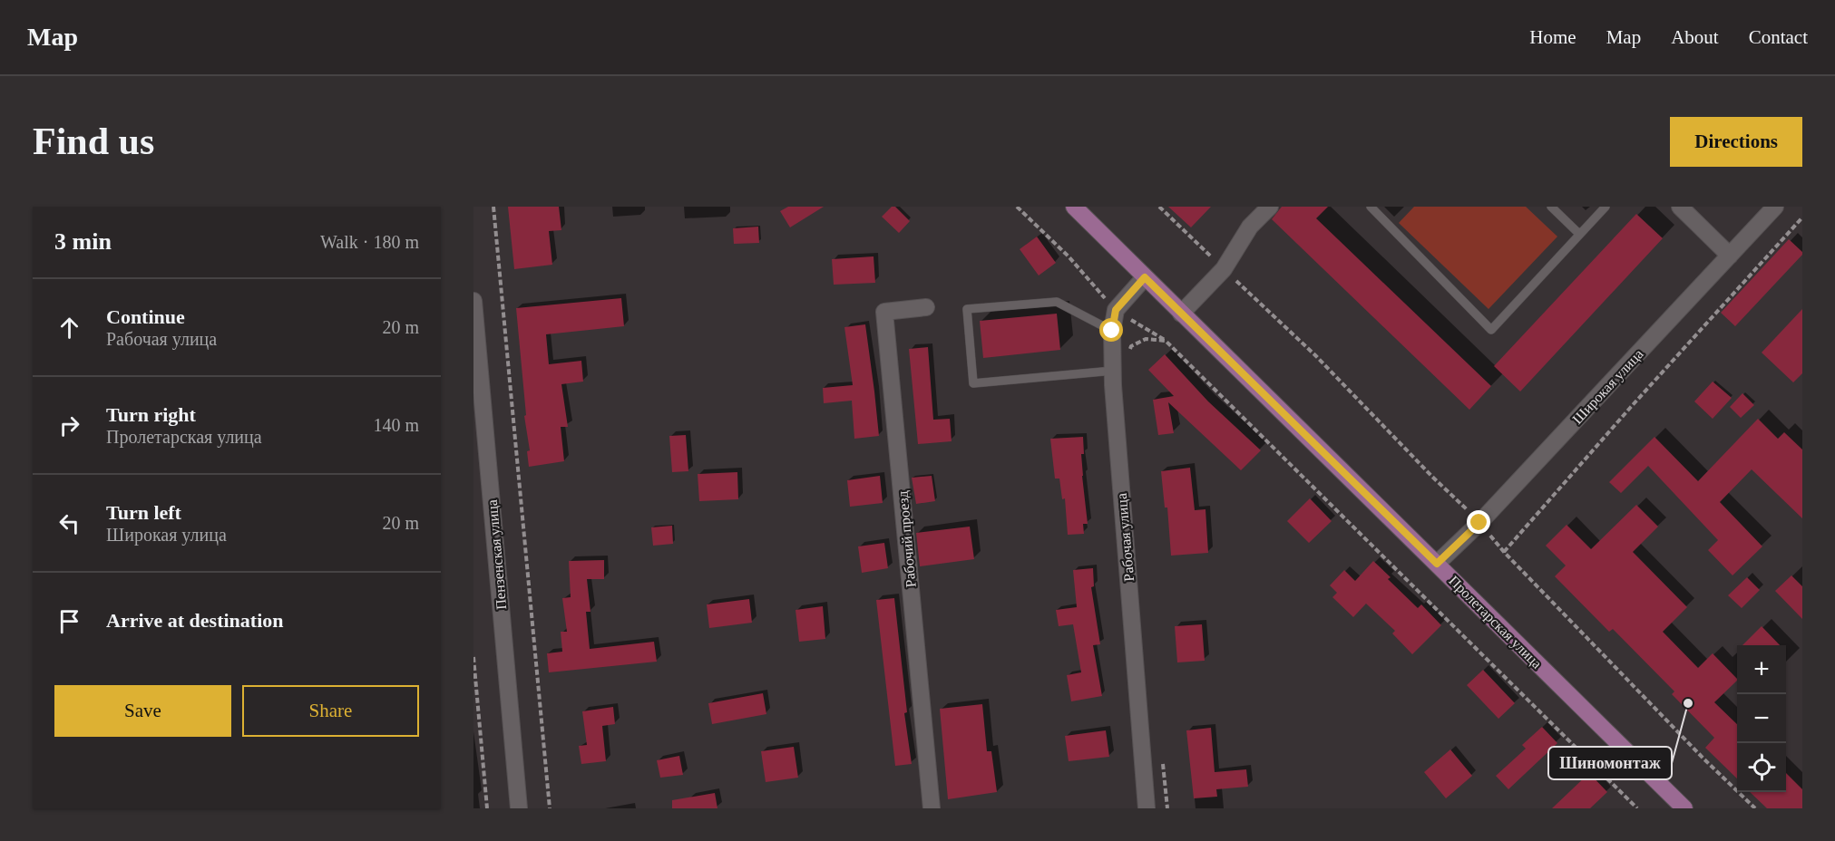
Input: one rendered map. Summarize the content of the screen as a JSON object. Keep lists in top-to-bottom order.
{
  "streets": {
    "main road": ["Пролетарская улица"],
    "street": [
      "Широкая улица",
      "Рабочая улица",
      "Рабочий проезд",
      "Пензенская улица"
    ]
  },
  "crossings": [
    ["Широкая улица", "Пролетарская улица"]
  ],
  "places": ["Шиномонтаж"],
  "page": {
    "header": "Map",
    "nav": [
      "Home",
      "Map",
      "About",
      "Contact"
    ],
    "buttons": [
      "Directions",
      ["Save", "Share"]
    ],
    "title": "Find us",
    "heading": ["3 min", "Walk · 180 m"],
    "list": [
      ["Continue", "Рабочая улица", "20 m"],
      ["Turn right", "Пролетарская улица", "140 m"],
      ["Turn left", "Широкая улица", "20 m"],
      "Arrive at destination"
    ],
    "map_buttons": ["+", "−"]
  }
}
